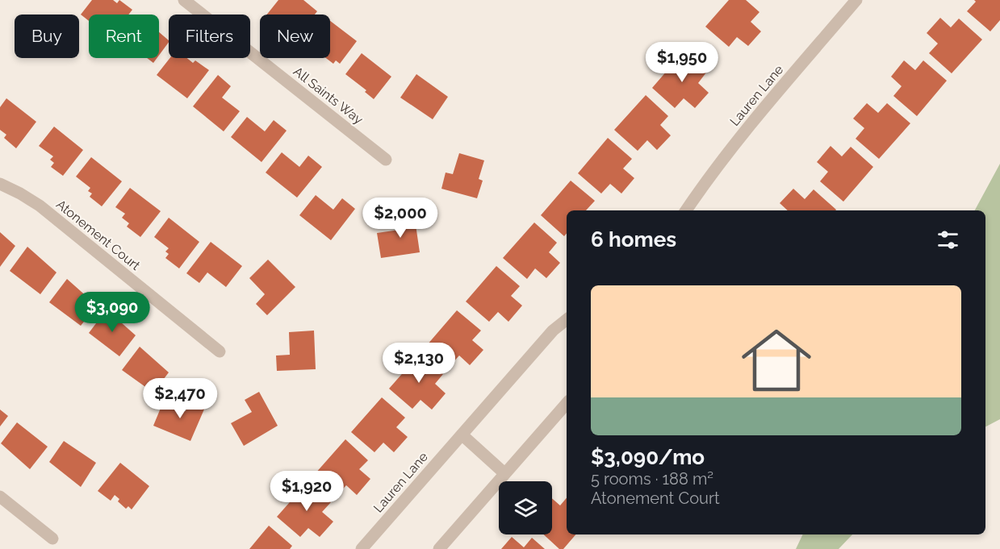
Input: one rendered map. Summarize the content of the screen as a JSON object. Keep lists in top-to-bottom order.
{
  "streets": {
    "street": ["All Saints Way", "Lauren Lane", "Atonement Court"]
  },
  "page": {
    "chip": [
      "Buy",
      "Rent",
      "Filters",
      "New"
    ],
    "price": [
      "$1,950",
      "$2,000",
      "$3,090",
      "$2,130",
      "$2,470",
      "$1,920"
    ],
    "heading": "6 homes",
    "list": [
      {
        "name": "$3,090/mo",
        "note": "5 rooms · 188 m² · Atonement Court"
      }
    ]
  }
}
